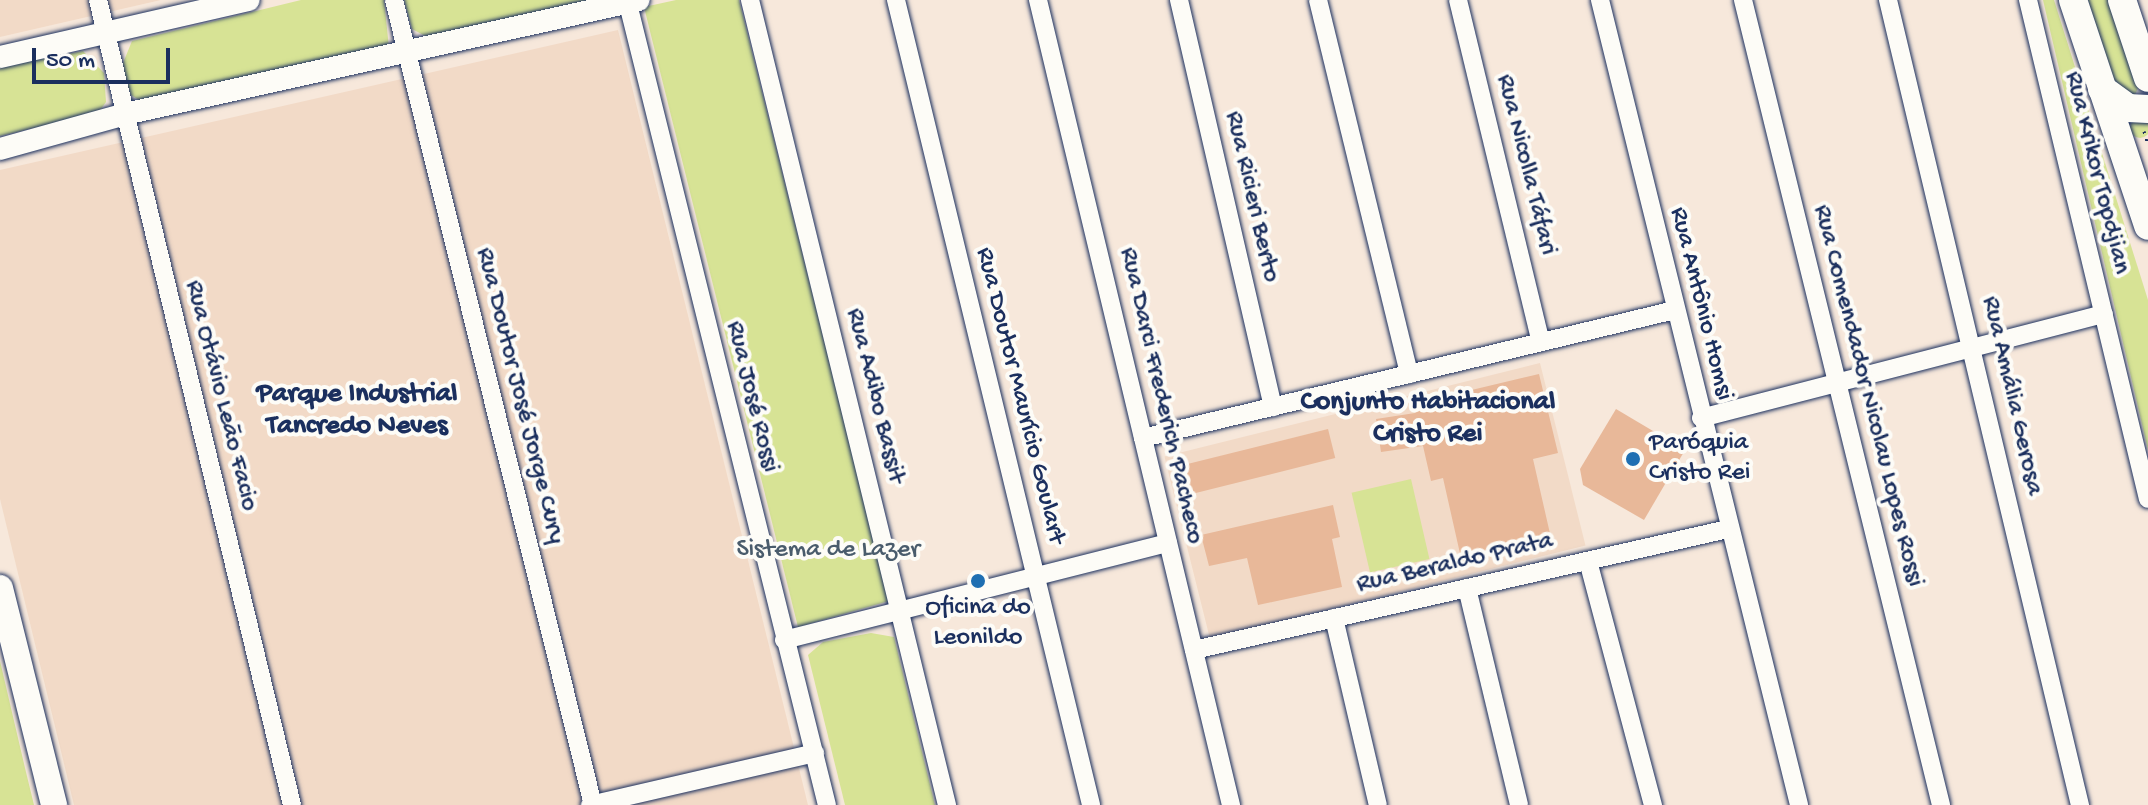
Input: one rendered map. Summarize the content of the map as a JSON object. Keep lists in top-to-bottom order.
{
  "streets": {
    "street": [
      "Rua Nicolla Táfari",
      "Rua Krikor Topdjian",
      "Rua Ricieri Berto",
      "Rua Antônio Homsi",
      "Rua Otávio Leão Facio",
      "Rua Doutor José Jorge Cury",
      "Rua Adibo Bassit",
      "Rua Doutor Maurício Goulart",
      "Rua Darci Frederich Pacheco",
      "Rua Comendador Nicolau Lopes Rossi",
      "Rua Amália Gerosa",
      "Rua José Rossi",
      "Rua Beraldo Prata"
    ]
  },
  "crossings": [
    ["Rua Antônio Homsi", "Rua Beraldo Prata"],
    ["Rua Darci Frederich Pacheco", "Rua Beraldo Prata"]
  ],
  "districts": ["Parque Industrial Tancredo Neves", "Conjunto Habitacional Cristo Rei"],
  "parks": ["Sistema de Lazer"],
  "places": ["Paróquia Cristo Rei", "Oficina do Leonildo"],
  "scale_bar": "50 m"
}
